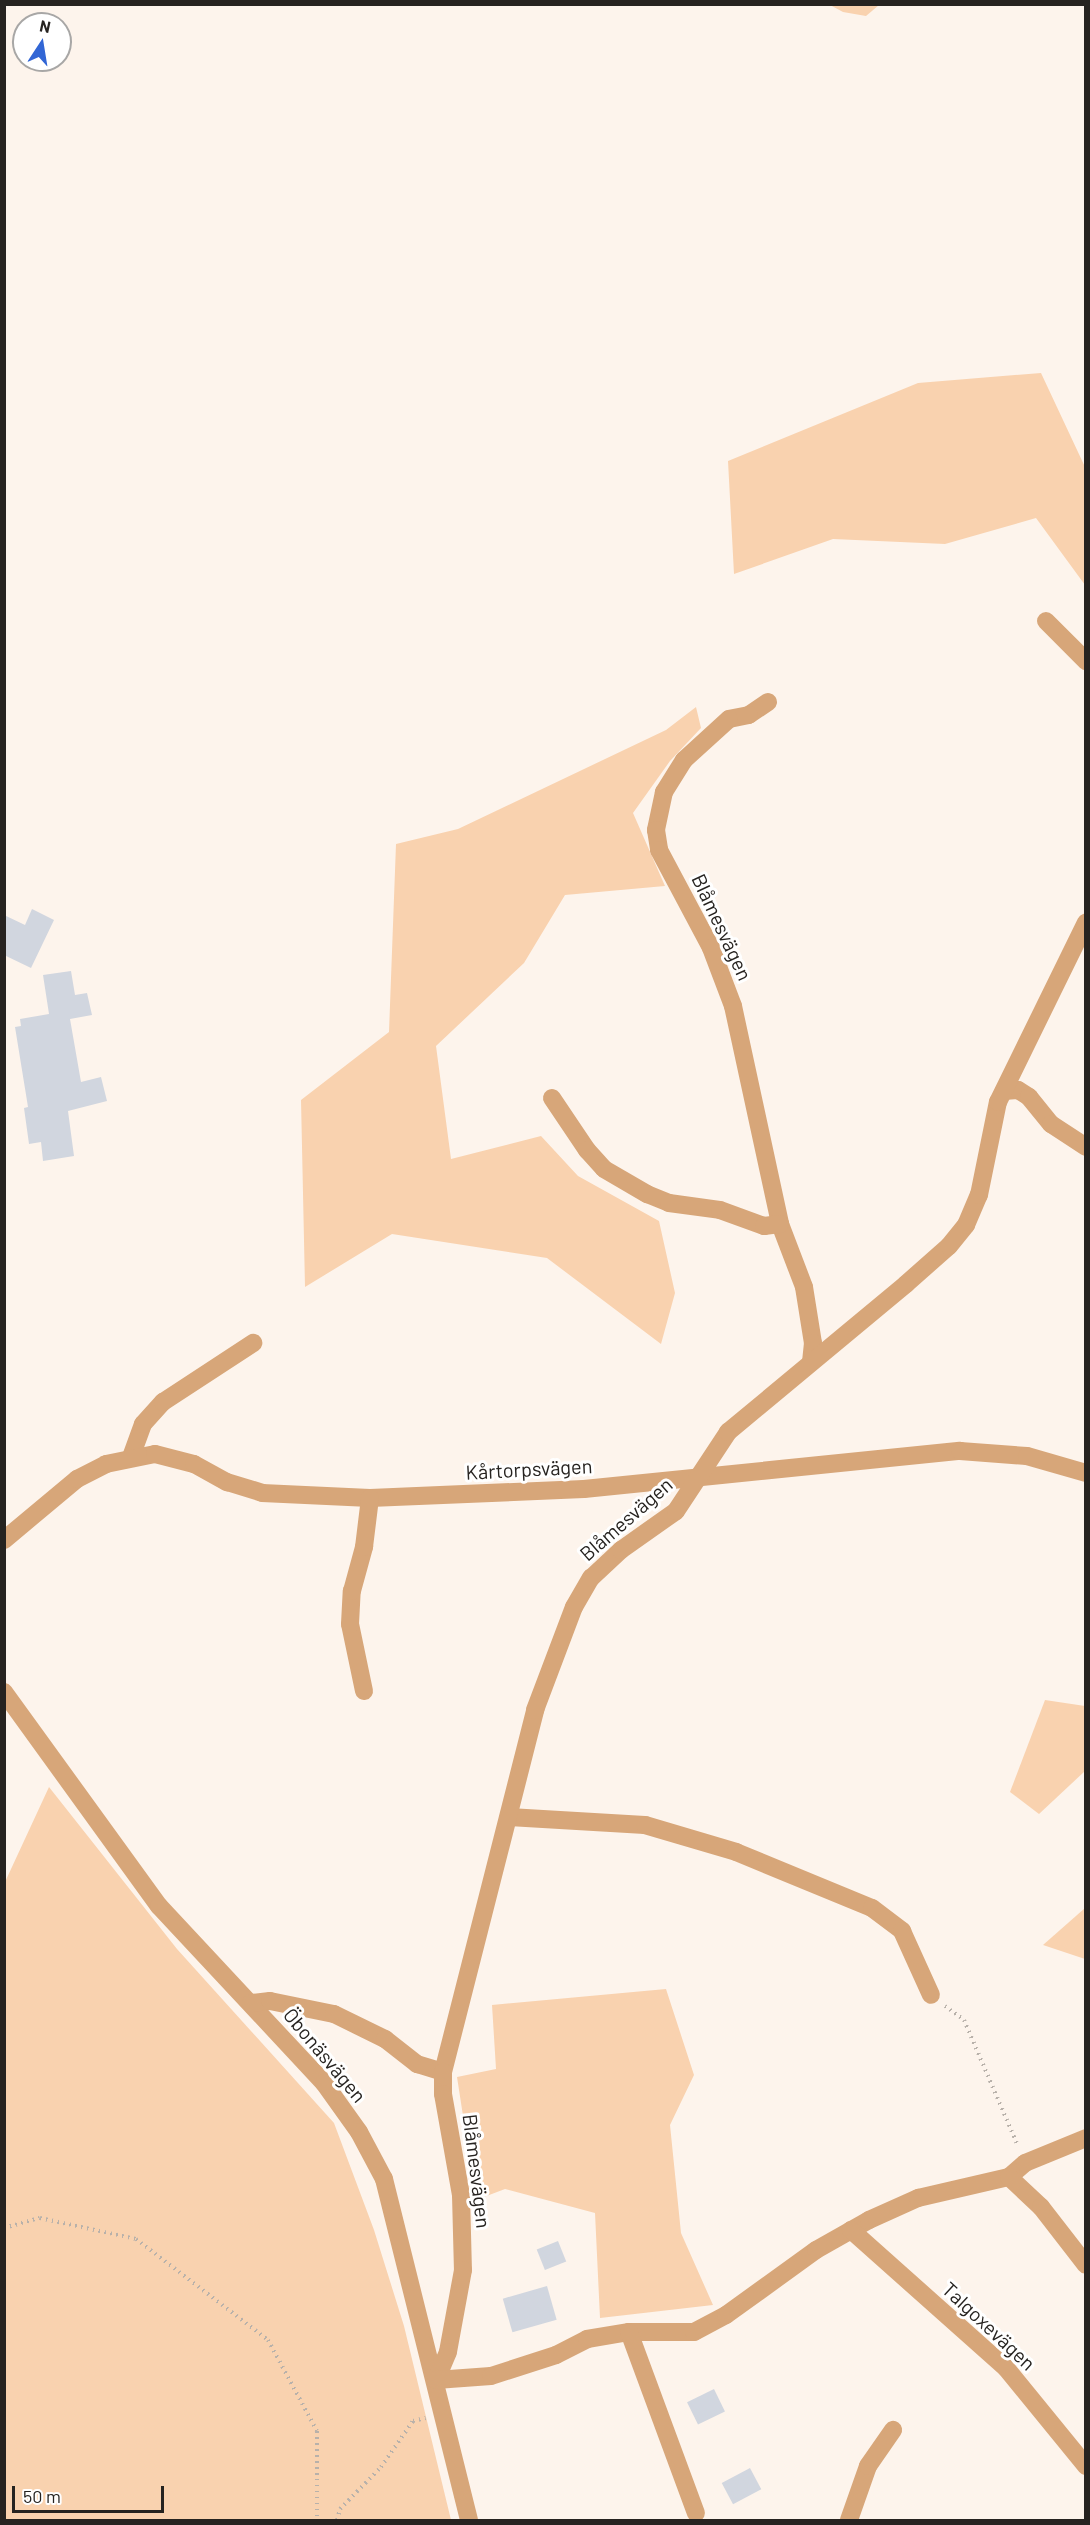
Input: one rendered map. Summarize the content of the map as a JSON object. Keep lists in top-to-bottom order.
{
  "streets": {
    "street": [
      "Blåmesvägen",
      "Kårtorpsvägen",
      "Öbonäsvägen",
      "Talgoxevägen"
    ]
  },
  "crossings": [
    ["Blåmesvägen", "Kårtorpsvägen"],
    ["Blåmesvägen", "Öbonäsvägen"]
  ],
  "scale_bar": "50 m",
  "north": "top"
}
